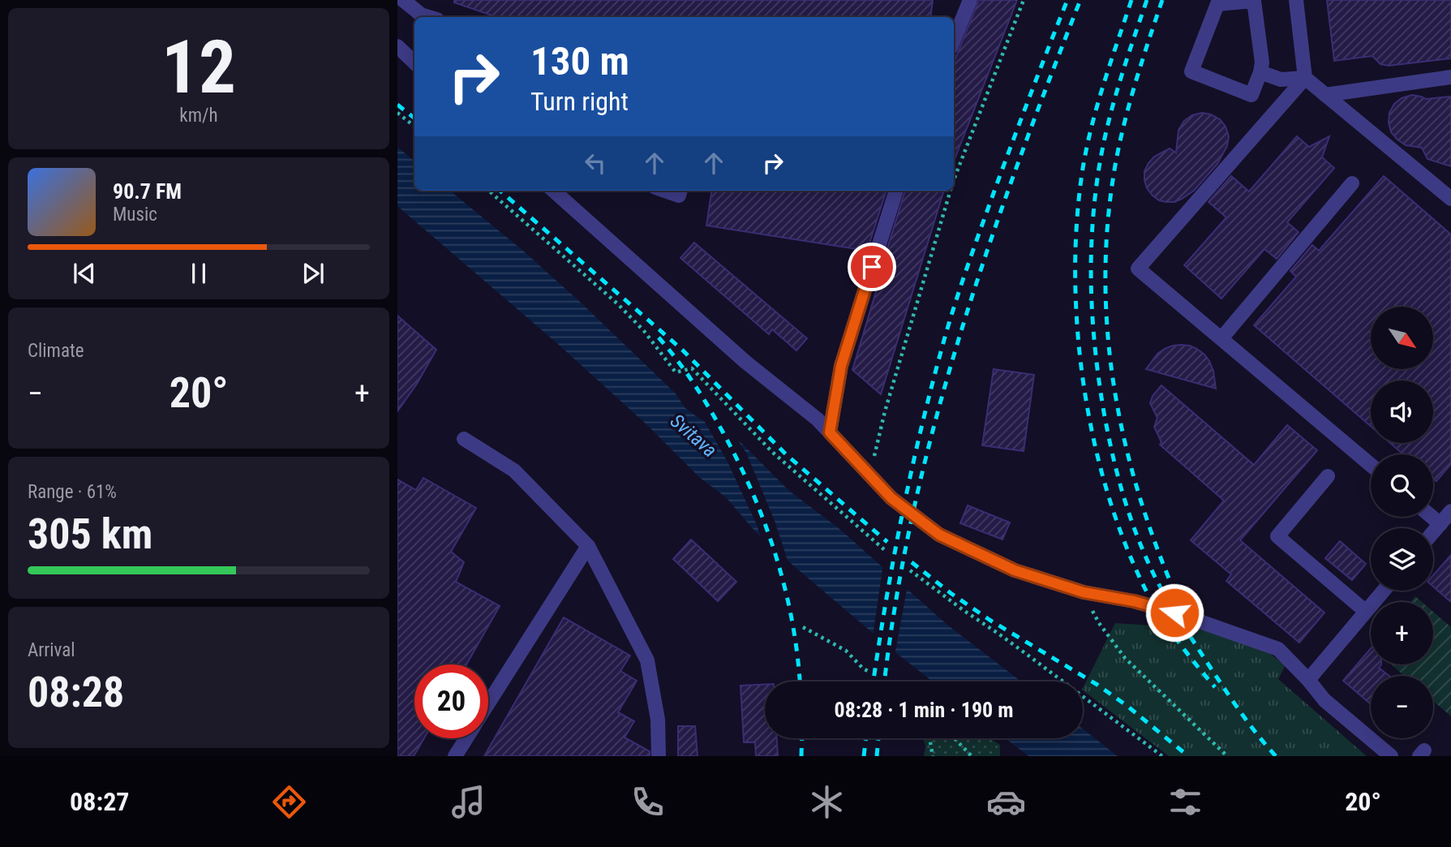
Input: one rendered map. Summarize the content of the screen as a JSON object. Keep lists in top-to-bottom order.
{
  "water": ["Svitava"],
  "north": "bottom right",
  "page": {
    "tile": [
      ["12", "km/h"],
      "Climate",
      ["Range · 61%", "305 km"],
      ["Arrival", "08:28"]
    ],
    "turn": ["130 m", "Turn right"],
    "song": ["90.7 FM", "Music"],
    "map_buttons": ["+", "−"],
    "heat": ["−", "20°", "+"],
    "limit": "20",
    "trip": "08:28 · 1 min · 190 m",
    "tabs": ["08:27", "20°"]
  }
}
